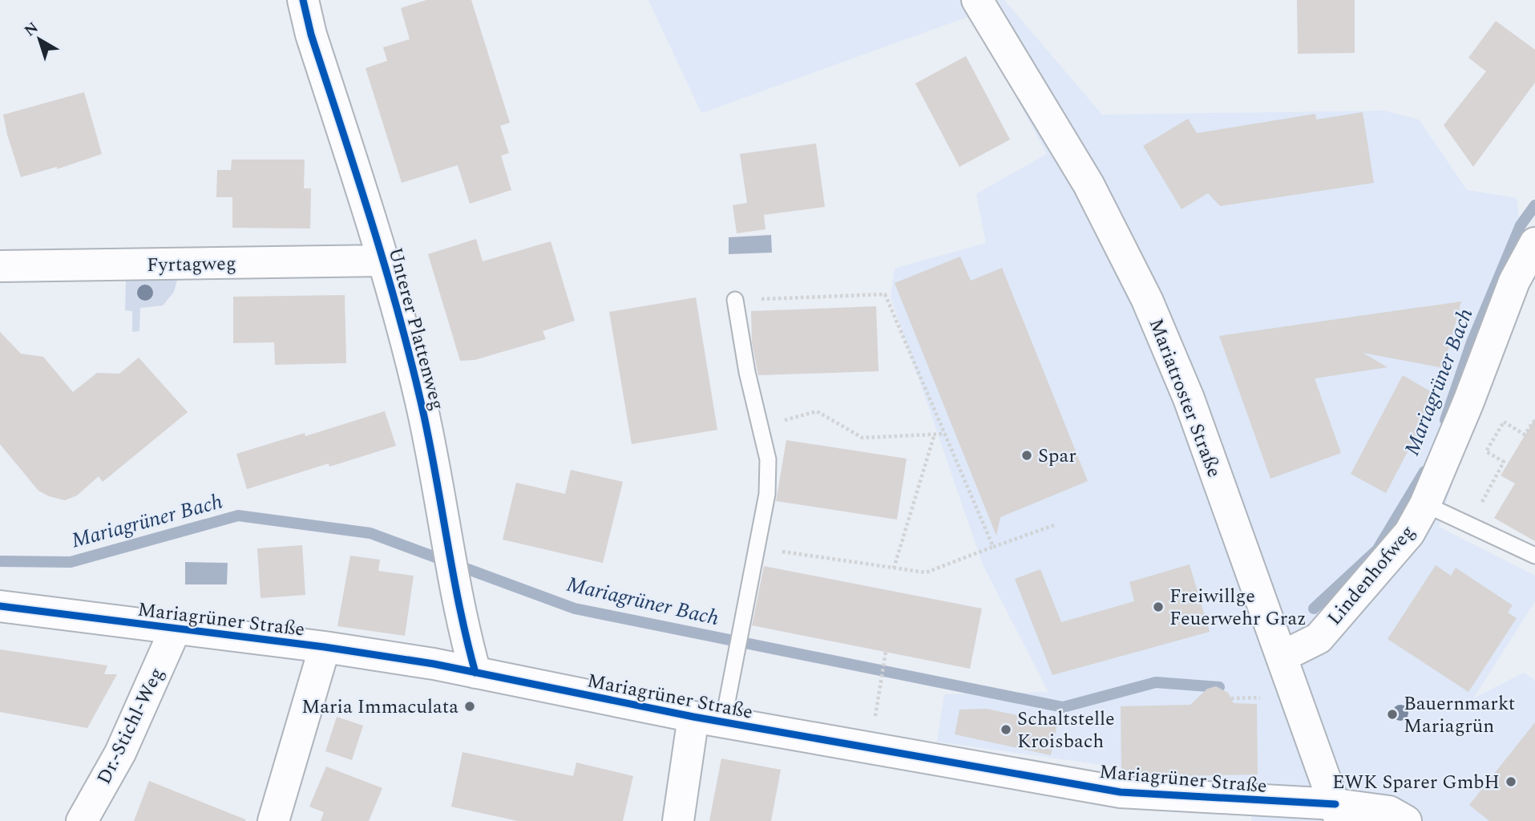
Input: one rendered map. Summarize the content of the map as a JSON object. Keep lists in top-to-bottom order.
{
  "streets": {
    "street": [
      "Fyrtagweg",
      "Unterer Plattenweg",
      "Mariatroster Straße",
      "Lindenhofweg",
      "Mariagrüner Straße",
      "Dr.-Stichl-Weg"
    ]
  },
  "crossings": [
    ["Fyrtagweg", "Unterer Plattenweg"],
    ["Unterer Plattenweg", "Mariagrüner Straße"],
    ["Mariatroster Straße", "Lindenhofweg"],
    ["Mariatroster Straße", "Mariagrüner Straße"],
    ["Mariagrüner Straße", "Dr.-Stichl-Weg"]
  ],
  "water": ["Mariagrüner Bach"],
  "places": [
    "Spar",
    "Freiwillge Feuerwehr Graz",
    "Maria Immaculata",
    "Bauernmarkt Mariagrün",
    "Schaltstelle Kroisbach",
    "EWK Sparer GmbH"
  ],
  "north": "top left"
}
